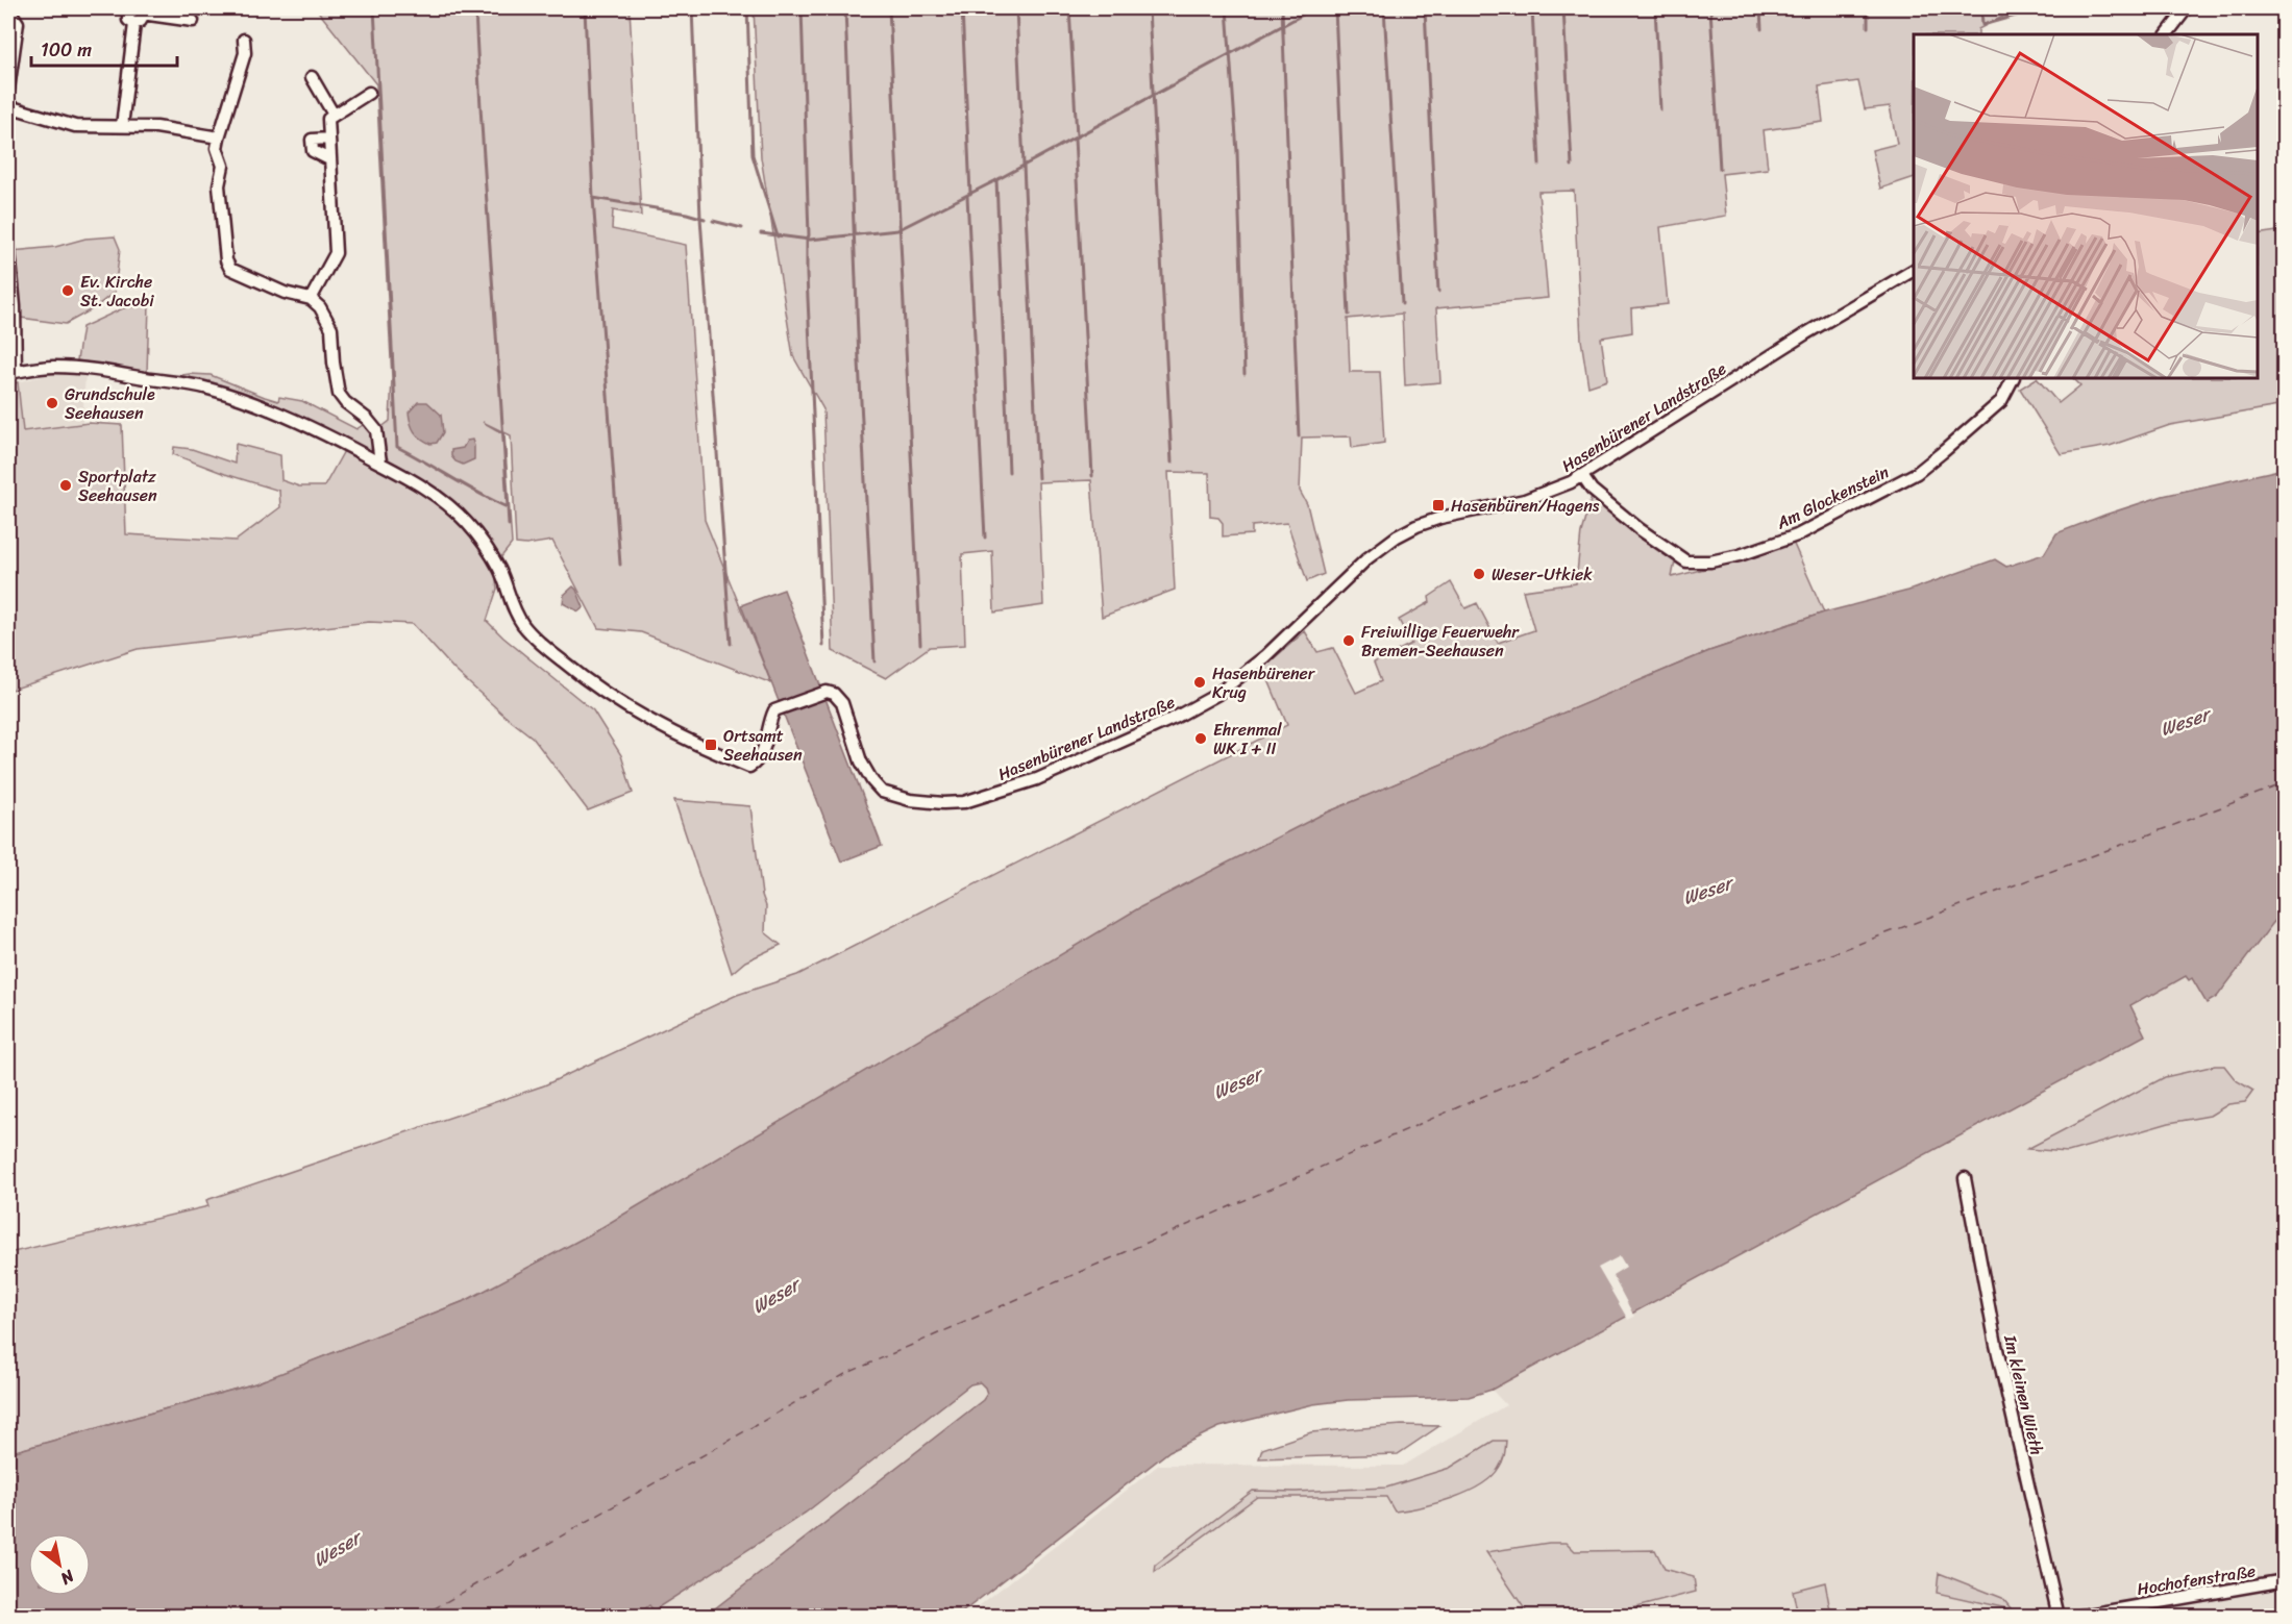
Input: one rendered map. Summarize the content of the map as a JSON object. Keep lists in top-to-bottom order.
{
  "streets": {
    "street": [
      "Hasenbürener Landstraße",
      "Am Glockenstein",
      "Im kleinen Wieth",
      "Hochofenstraße"
    ]
  },
  "crossings": [
    ["Hasenbürener Landstraße", "Am Glockenstein"]
  ],
  "water": ["Weser"],
  "places": {
    "other": [
      "Ev. Kirche St. Jacobi",
      "Grundschule Seehausen",
      "Sportplatz Seehausen",
      "Weser-Utkiek",
      "Freiwillige Feuerwehr Bremen-Seehausen",
      "Hasenbürener Krug",
      "Ehrenmal WK I + II"
    ],
    "transit": ["Hasenbüren/Hagens", "Ortsamt Seehausen"]
  },
  "scale_bar": "100 m",
  "north": "bottom right"
}
